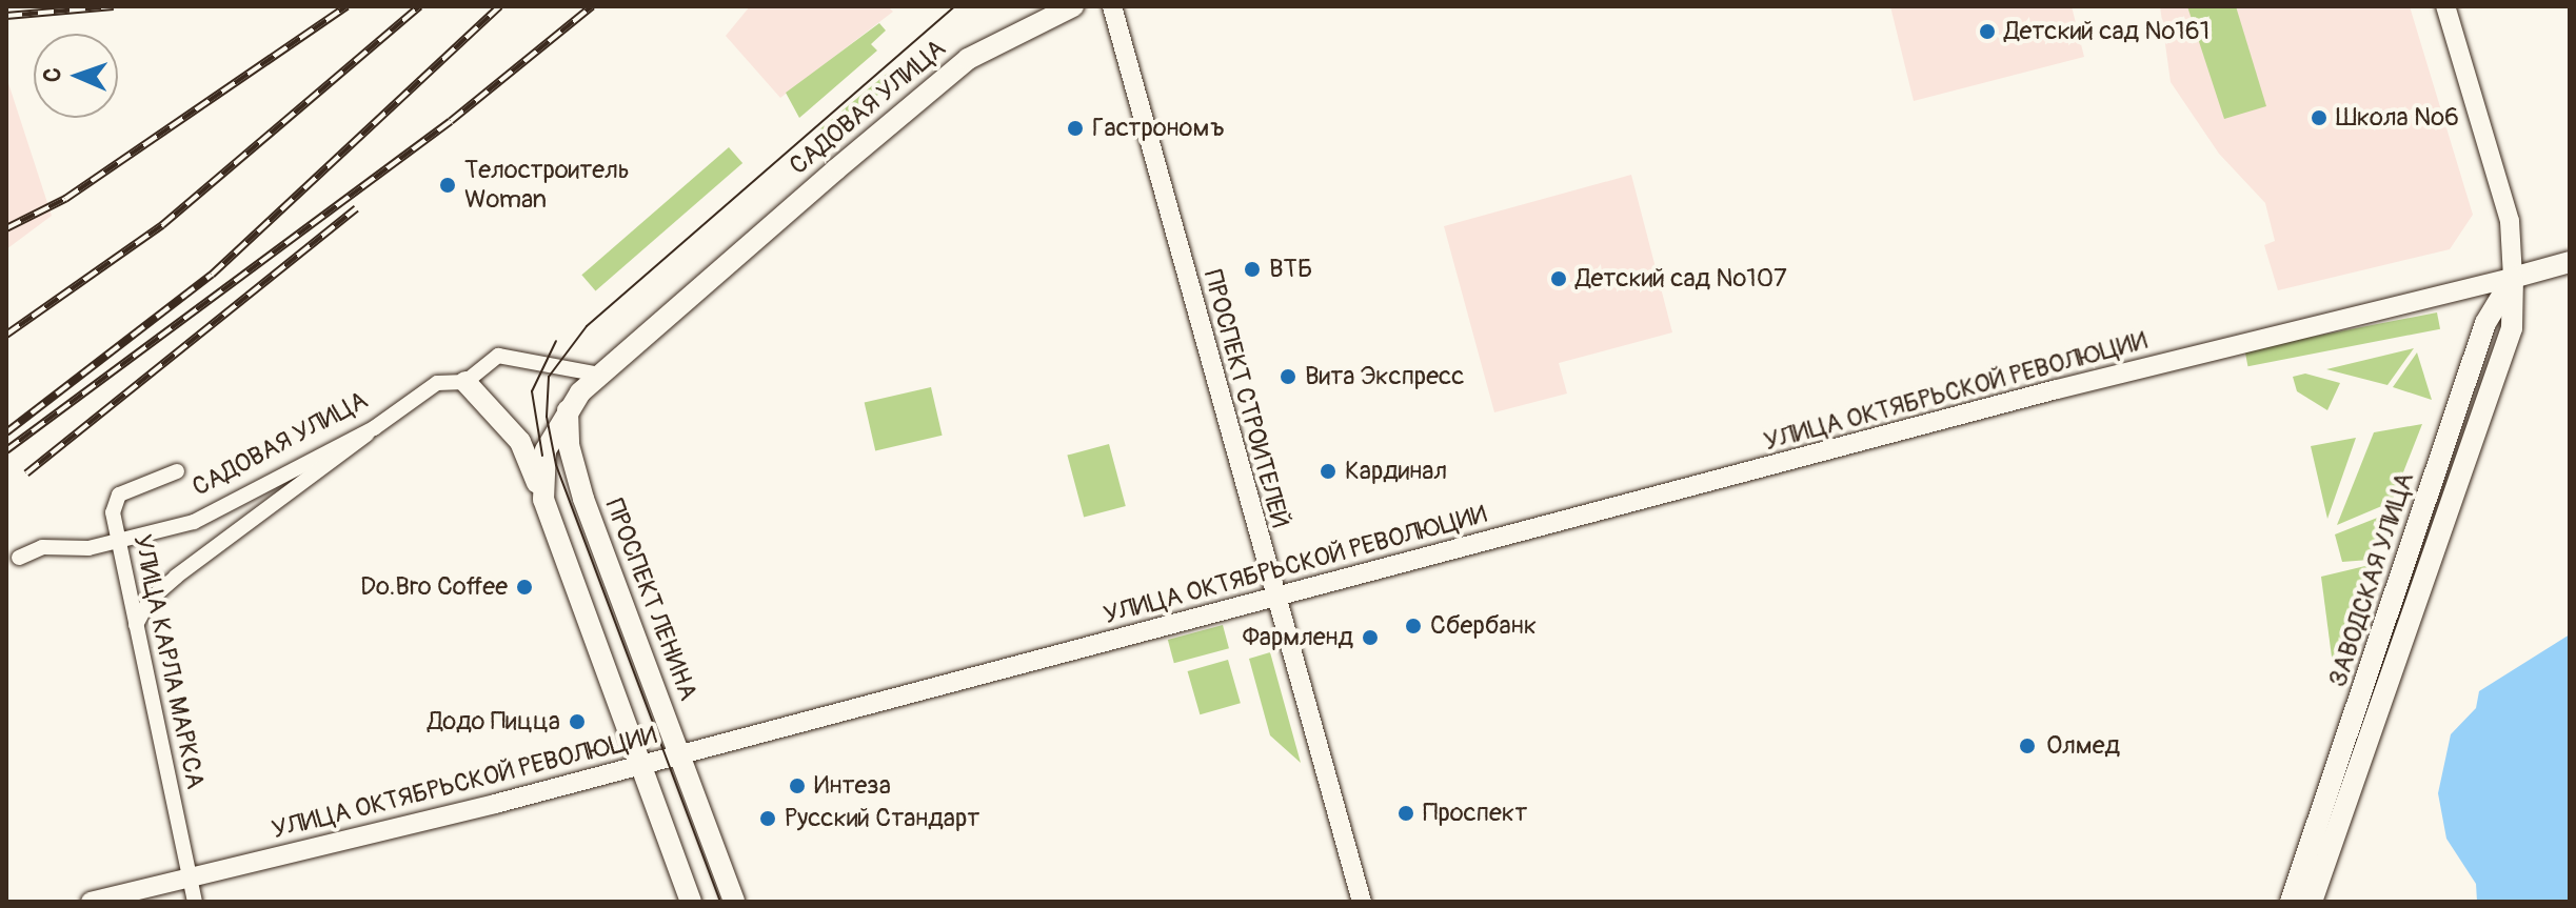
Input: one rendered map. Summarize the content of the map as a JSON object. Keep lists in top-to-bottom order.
{
  "streets": {
    "main road": ["САДОВАЯ УЛИЦА", "ЗАВОДСКАЯ УЛИЦА", "ПРОСПЕКТ ЛЕНИНА"],
    "street": ["УЛИЦА ОКТЯБРЬСКОЙ РЕВОЛЮЦИИ", "ПРОСПЕКТ СТРОИТЕЛЕЙ", "УЛИЦА КАРЛА МАРКСА"]
  },
  "crossings": [
    ["САДОВАЯ УЛИЦА", "ПРОСПЕКТ ЛЕНИНА"],
    ["САДОВАЯ УЛИЦА", "УЛИЦА КАРЛА МАРКСА"],
    ["УЛИЦА ОКТЯБРЬСКОЙ РЕВОЛЮЦИИ", "ПРОСПЕКТ СТРОИТЕЛЕЙ"],
    ["УЛИЦА ОКТЯБРЬСКОЙ РЕВОЛЮЦИИ", "ЗАВОДСКАЯ УЛИЦА"],
    ["УЛИЦА ОКТЯБРЬСКОЙ РЕВОЛЮЦИИ", "ПРОСПЕКТ ЛЕНИНА"],
    ["УЛИЦА ОКТЯБРЬСКОЙ РЕВОЛЮЦИИ", "УЛИЦА КАРЛА МАРКСА"]
  ],
  "places": [
    "Детский сад №161",
    "Школа №6",
    "Гастрономъ",
    "Телостроитель Woman",
    "ВТБ",
    "Детский сад №107",
    "Вита Экспресс",
    "Кардинал",
    "Do.Bro Coffee",
    "Сбербанк",
    "Фармленд",
    "Додо Пицца",
    "Олмед",
    "Интеза",
    "Проспект",
    "Русский Стандарт"
  ],
  "north": "left"
}
